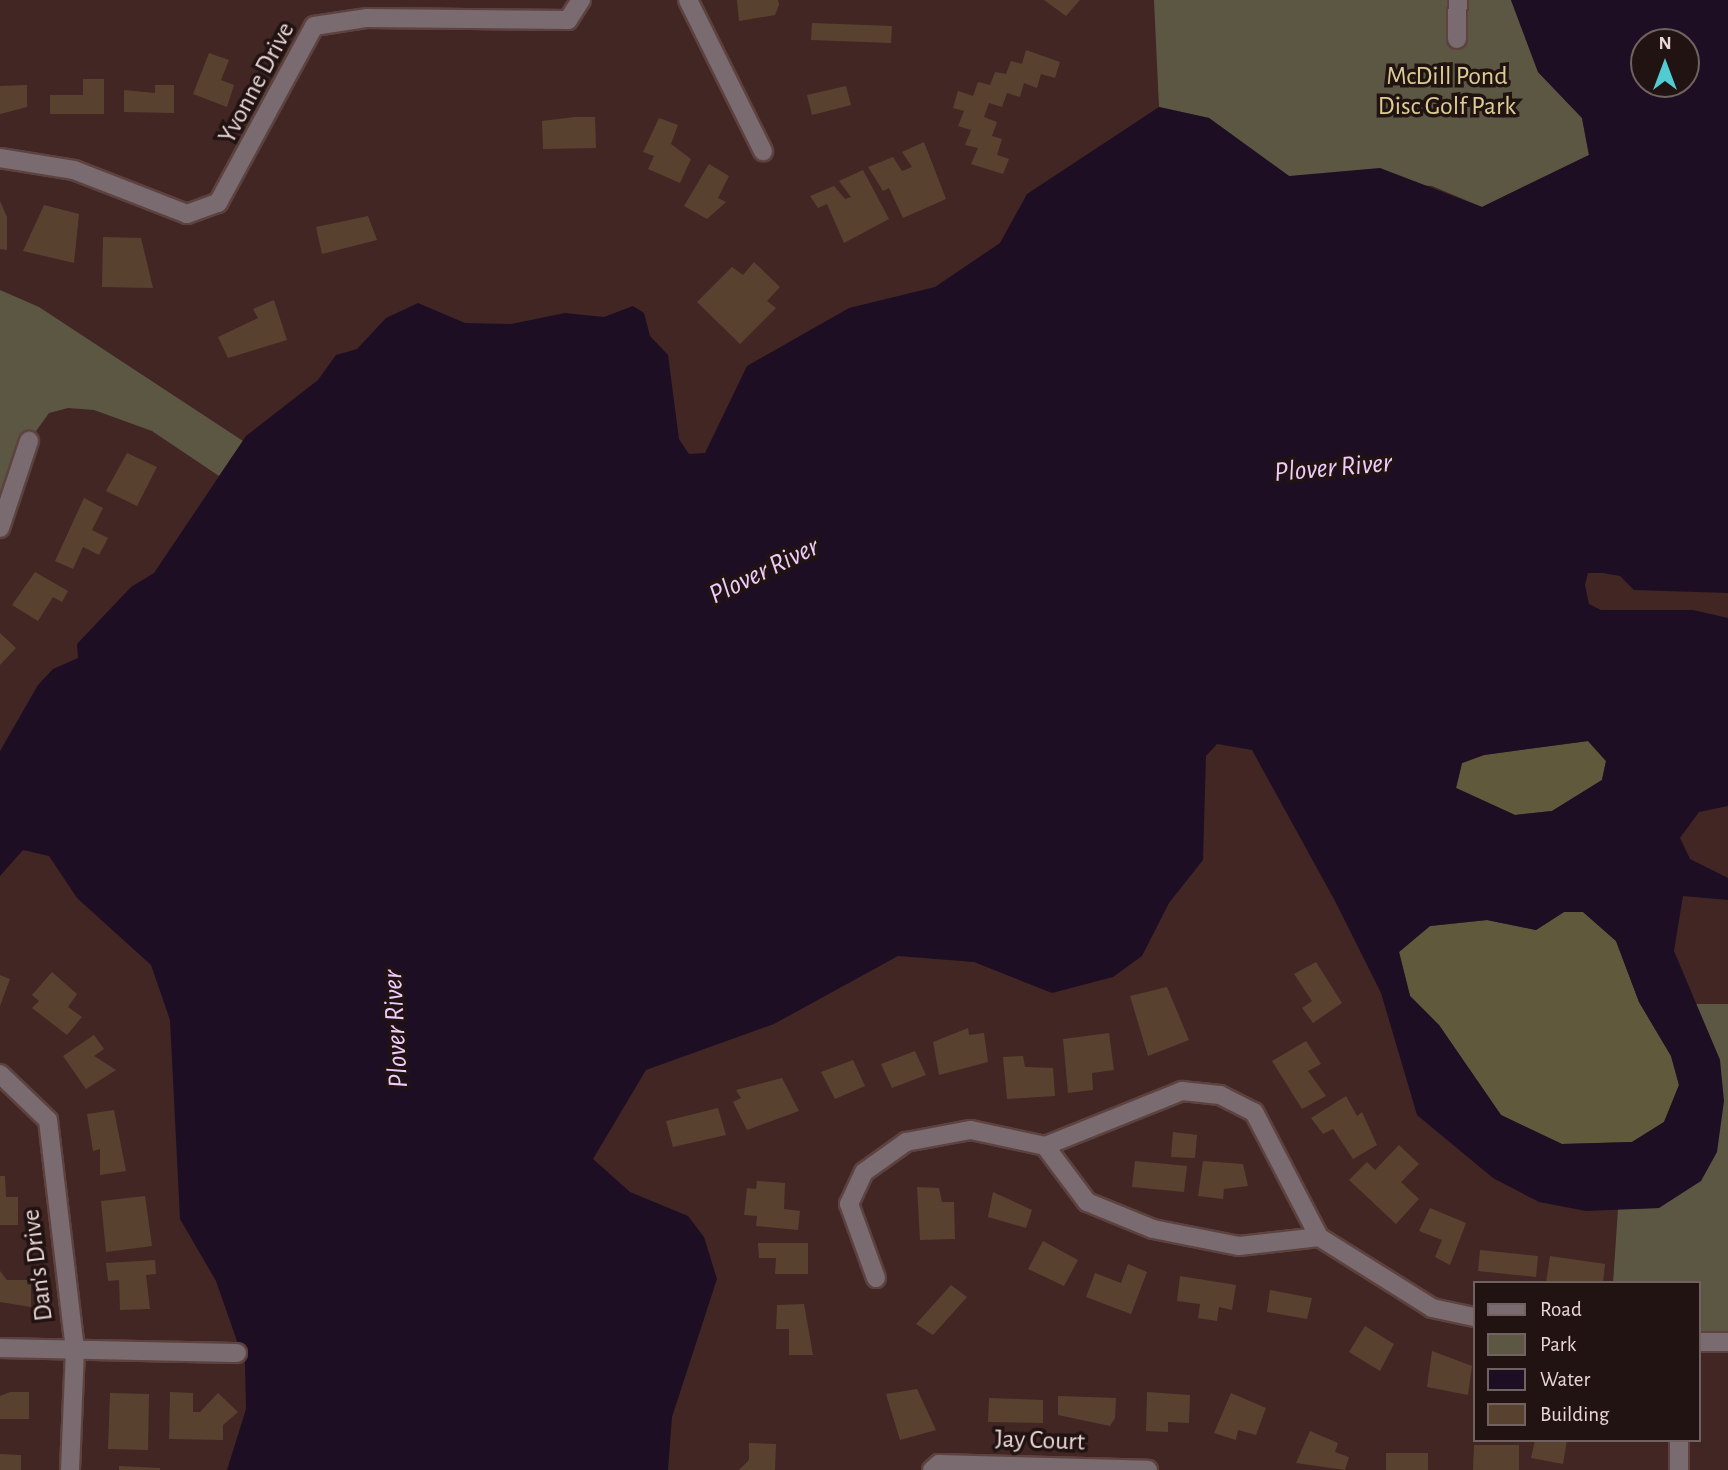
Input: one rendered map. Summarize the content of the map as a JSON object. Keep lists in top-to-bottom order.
{
  "streets": {
    "street": ["Yvonne Drive", "Dan's Drive", "Jay Court"]
  },
  "water": ["Plover River"],
  "parks": ["McDill Pond Disc Golf Park"],
  "legend": [
    "Road",
    "Park",
    "Water",
    "Building"
  ],
  "north": "top"
}
